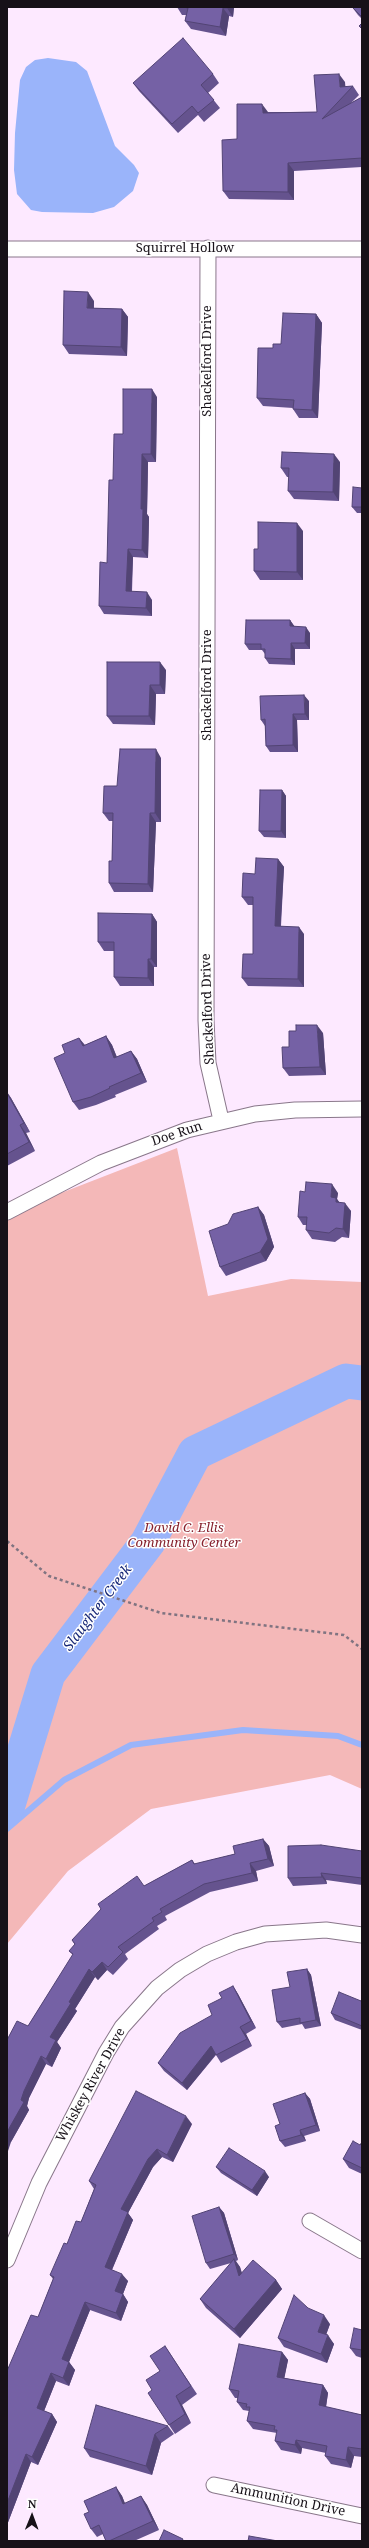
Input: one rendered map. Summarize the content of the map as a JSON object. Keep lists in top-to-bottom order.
{
  "streets": {
    "street": [
      "Squirrel Hollow",
      "Shackelford Drive",
      "Doe Run",
      "Whiskey River Drive",
      "Ammunition Drive"
    ]
  },
  "crossings": [
    ["Squirrel Hollow", "Shackelford Drive"],
    ["Shackelford Drive", "Doe Run"]
  ],
  "water": ["Slaughter Creek"],
  "parks": ["David C. Ellis Community Center"],
  "north": "top"
}
